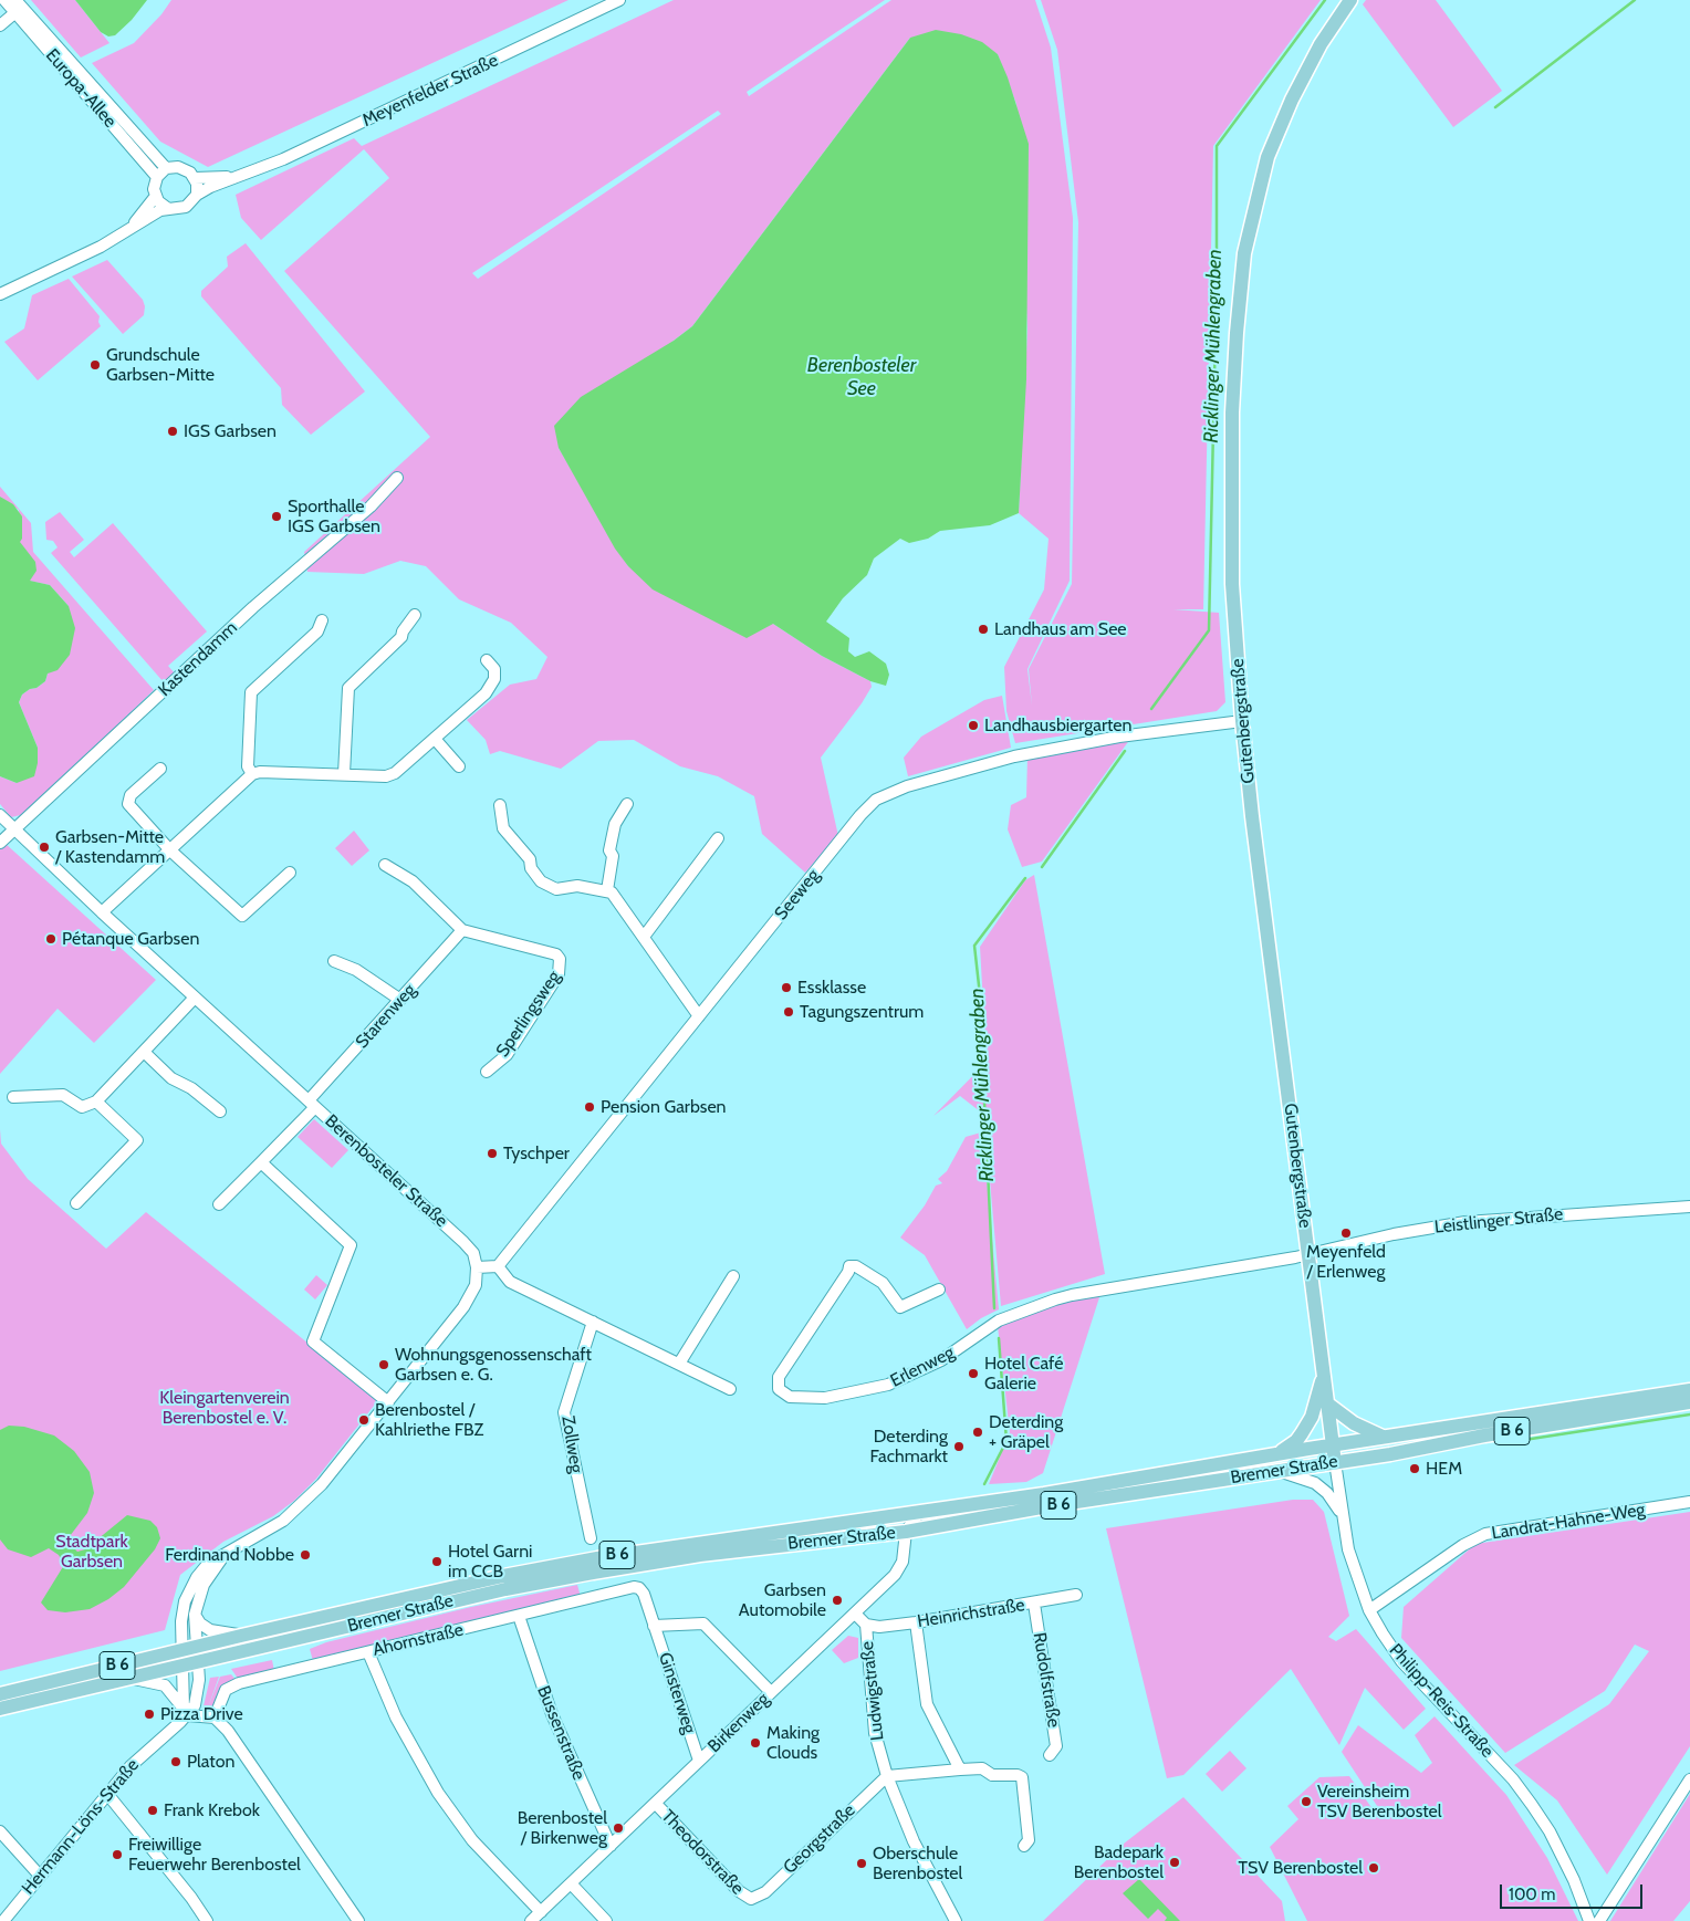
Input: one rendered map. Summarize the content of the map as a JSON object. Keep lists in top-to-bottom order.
{
  "streets": {
    "main road": ["Gutenbergstraße", "B 6", "Bremer Straße"],
    "street": [
      "Europa-Allee",
      "Meyenfelder Straße",
      "Kastendamm",
      "Seeweg",
      "Sperlingsweg",
      "Starenweg",
      "Berenbosteler Straße",
      "Leistlinger Straße",
      "Erlenweg",
      "Zollweg",
      "Landrat-Hahne-Weg",
      "Heinrichstraße",
      "Ahornstraße",
      "Rudolfstraße",
      "Ludwigstraße",
      "Ginsterweg",
      "Philipp-Reis-Straße",
      "Birkenweg",
      "Bussenstraße",
      "Hermann-Löns-Straße",
      "Georgstraße",
      "Theodorstraße"
    ]
  },
  "crossings": [
    ["Europa-Allee", "Meyenfelder Straße"],
    ["Kastendamm", "Berenbosteler Straße"],
    ["Gutenbergstraße", "Seeweg"],
    ["Gutenbergstraße", "Leistlinger Straße"],
    ["Gutenbergstraße", "Erlenweg"],
    ["Gutenbergstraße", "Bremer Straße"],
    ["Gutenbergstraße", "Philipp-Reis-Straße"],
    ["Sperlingsweg", "Starenweg"],
    ["Starenweg", "Berenbosteler Straße"],
    ["Leistlinger Straße", "Erlenweg"],
    ["Bremer Straße", "Philipp-Reis-Straße"],
    ["Bremer Straße", "Birkenweg"],
    ["Bremer Straße", "Hermann-Löns-Straße"],
    ["Landrat-Hahne-Weg", "Philipp-Reis-Straße"],
    ["Heinrichstraße", "Rudolfstraße"],
    ["Heinrichstraße", "Ludwigstraße"],
    ["Ahornstraße", "Ginsterweg"],
    ["Ahornstraße", "Bussenstraße"],
    ["Ludwigstraße", "Birkenweg"],
    ["Ludwigstraße", "Georgstraße"],
    ["Ginsterweg", "Birkenweg"],
    ["Birkenweg", "Bussenstraße"],
    ["Birkenweg", "Theodorstraße"],
    ["Georgstraße", "Theodorstraße"]
  ],
  "water": ["Ricklinger Mühlengraben", "Berenbosteler See"],
  "parks": ["Kleingartenverein Berenbostel e. V.", "Stadtpark Garbsen"],
  "places": [
    "Grundschule Garbsen-Mitte",
    "IGS Garbsen",
    "Sporthalle IGS Garbsen",
    "Landhaus am See",
    "Landhausbiergarten",
    "Garbsen-Mitte / Kastendamm",
    "Pétanque Garbsen",
    "Essklasse",
    "Tagungszentrum",
    "Pension Garbsen",
    "Tyschper",
    "Meyenfeld / Erlenweg",
    "Wohnungsgenossenschaft Garbsen e. G.",
    "Hotel Café Galerie",
    "Berenbostel / Kahlriethe FBZ",
    "Deterding + Gräpel",
    "Deterding Fachmarkt",
    "HEM",
    "Ferdinand Nobbe",
    "Hotel Garni im CCB",
    "Garbsen Automobile",
    "Pizza Drive",
    "Making Clouds",
    "Platon",
    "Vereinsheim TSV Berenbostel",
    "Frank Krebok",
    "Berenbostel / Birkenweg",
    "Freiwillige Feuerwehr Berenbostel",
    "Badepark Berenbostel",
    "Oberschule Berenbostel",
    "TSV Berenbostel"
  ],
  "scale_bar": "100 m"
}
